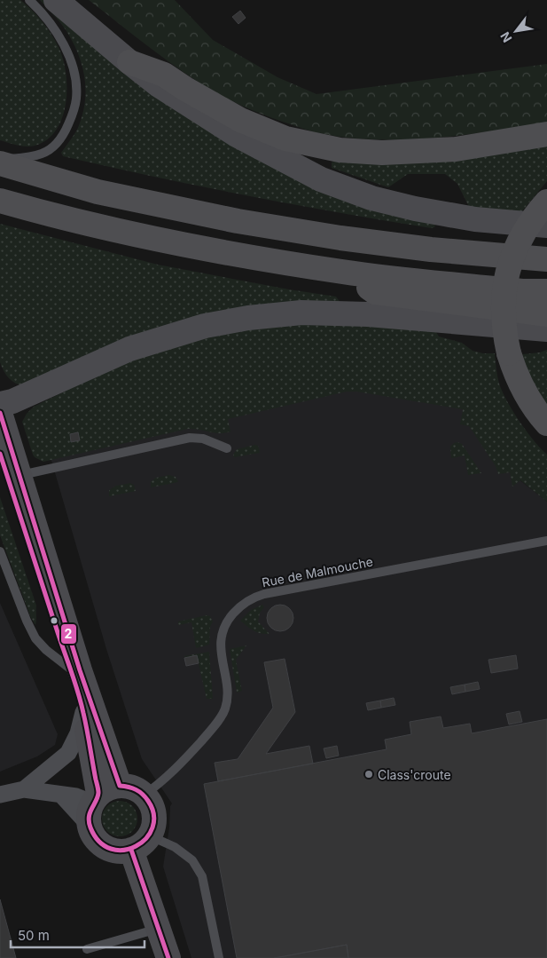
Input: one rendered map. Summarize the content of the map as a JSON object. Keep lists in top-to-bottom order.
{
  "streets": {
    "lane": ["Rue de Malmouche"]
  },
  "places": ["Class'croute"],
  "lines": ["transit line 2"],
  "scale_bar": "50 m",
  "north": "bottom left"
}
